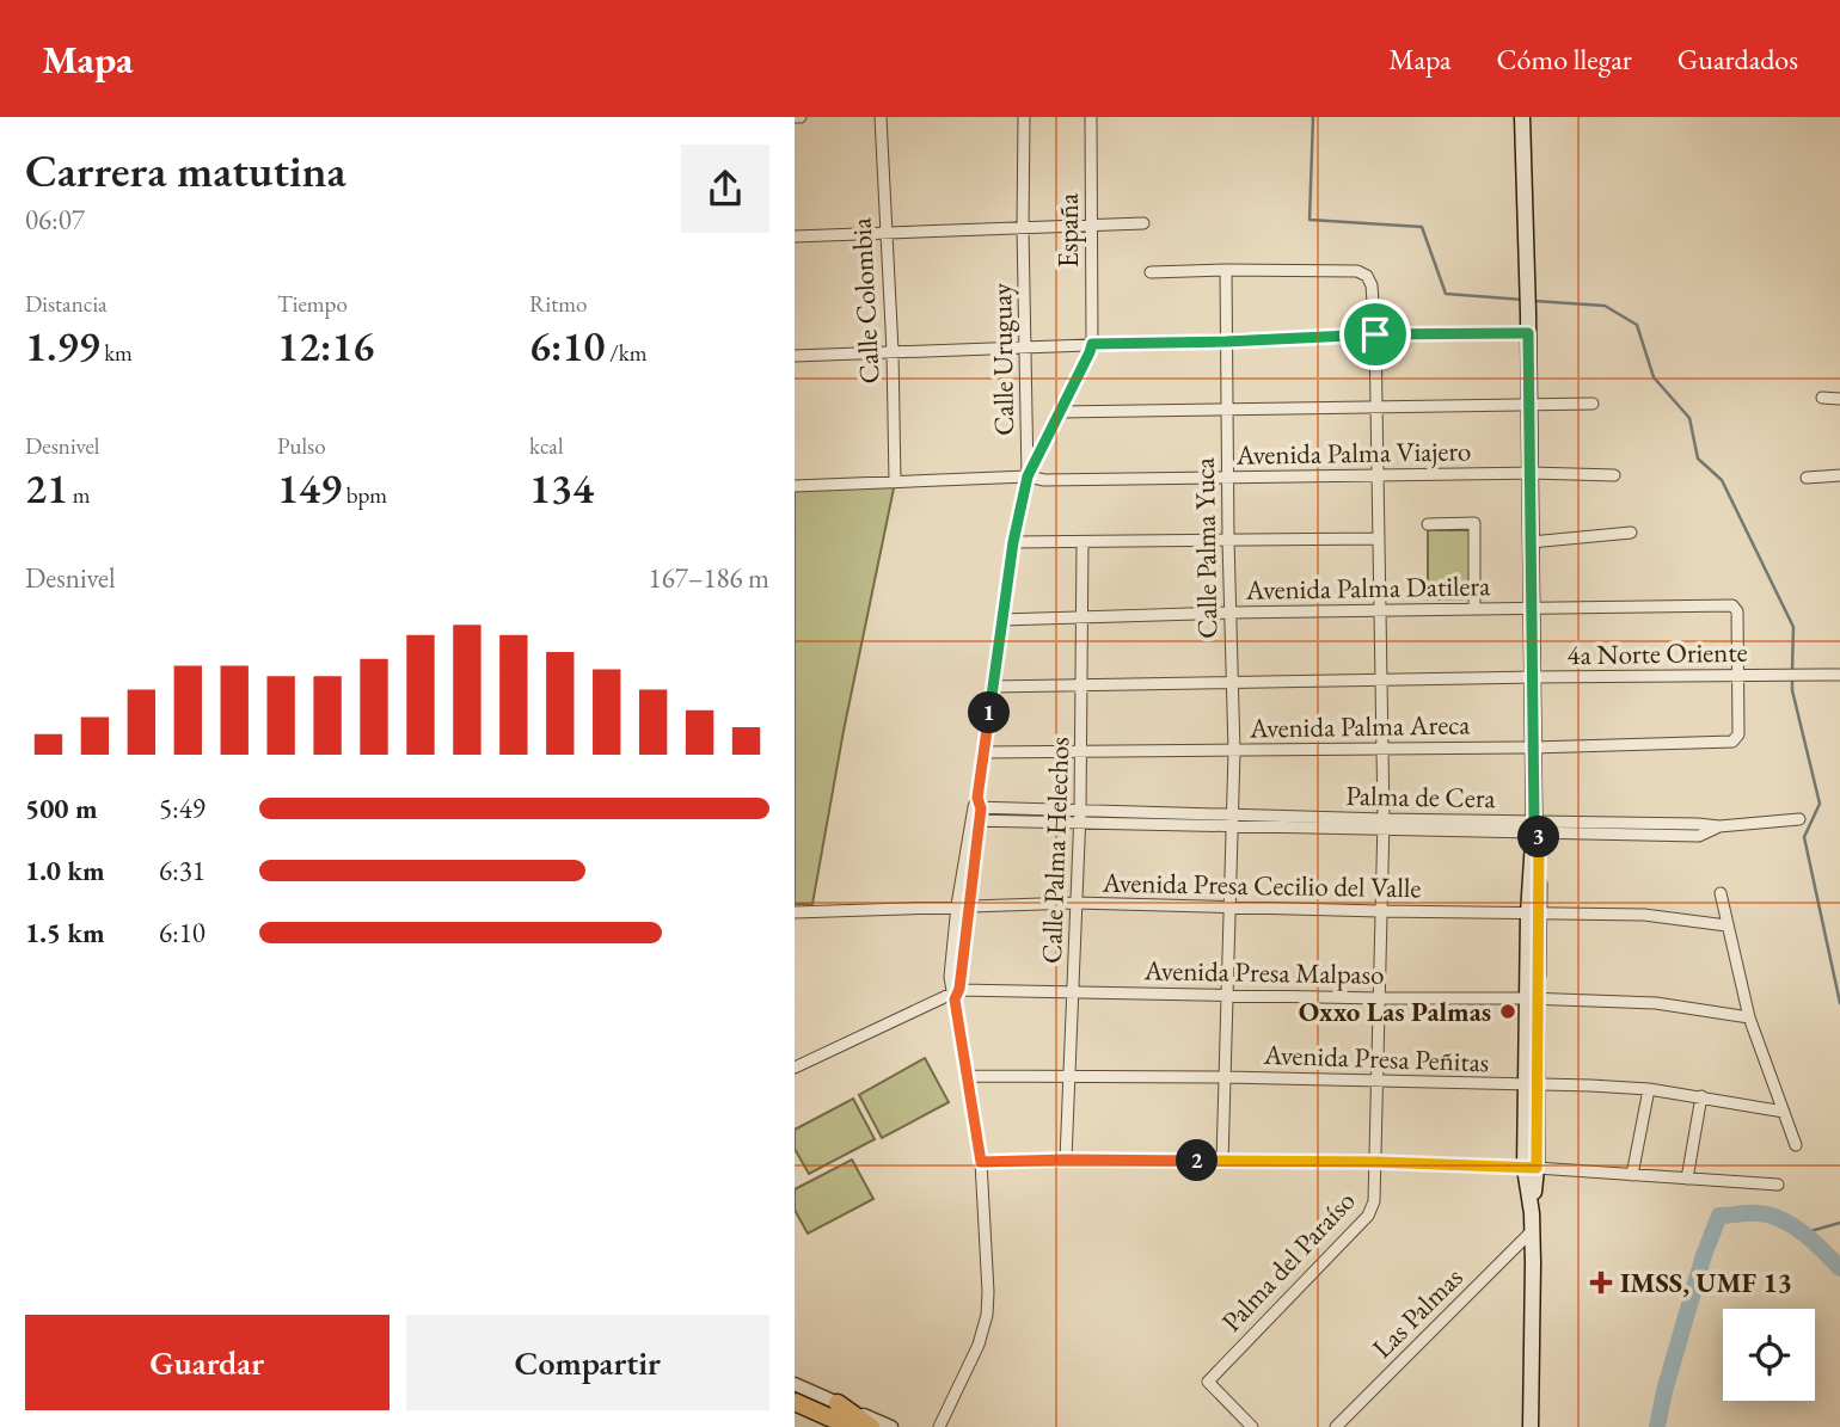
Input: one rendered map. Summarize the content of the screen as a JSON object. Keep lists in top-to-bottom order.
{
  "streets": {
    "street": [
      "España",
      "Calle Colombia",
      "Calle Uruguay",
      "Avenida Palma Viajero",
      "Calle Palma Yuca",
      "Avenida Palma Datilera",
      "4a Norte Oriente",
      "Avenida Palma Areca",
      "Palma de Cera",
      "Calle Palma Helechos",
      "Avenida Presa Cecilio del Valle",
      "Avenida Presa Malpaso",
      "Avenida Presa Peñitas",
      "Palma del Paraíso",
      "Las Palmas"
    ]
  },
  "crossings": [
    ["Calle Colombia", "Avenida Palma Viajero"],
    ["Calle Uruguay", "Avenida Palma Viajero"],
    ["Calle Uruguay", "Avenida Palma Datilera"],
    ["Calle Uruguay", "4a Norte Oriente"],
    ["Calle Uruguay", "Avenida Palma Areca"],
    ["Calle Uruguay", "Palma de Cera"],
    ["Calle Uruguay", "Avenida Presa Cecilio del Valle"],
    ["Calle Uruguay", "Avenida Presa Malpaso"],
    ["Calle Uruguay", "Avenida Presa Peñitas"],
    ["Avenida Palma Viajero", "Calle Palma Yuca"],
    ["Avenida Palma Viajero", "Palma del Paraíso"],
    ["Calle Palma Yuca", "Avenida Palma Datilera"],
    ["Calle Palma Yuca", "4a Norte Oriente"],
    ["Calle Palma Yuca", "Avenida Palma Areca"],
    ["Calle Palma Yuca", "Palma de Cera"],
    ["Calle Palma Yuca", "Avenida Presa Cecilio del Valle"],
    ["Calle Palma Yuca", "Avenida Presa Malpaso"],
    ["Calle Palma Yuca", "Avenida Presa Peñitas"],
    ["Calle Palma Yuca", "Palma del Paraíso"],
    ["Avenida Palma Datilera", "4a Norte Oriente"],
    ["Avenida Palma Datilera", "Avenida Palma Areca"],
    ["Avenida Palma Datilera", "Calle Palma Helechos"],
    ["Avenida Palma Datilera", "Palma del Paraíso"],
    ["4a Norte Oriente", "Avenida Palma Areca"],
    ["4a Norte Oriente", "Calle Palma Helechos"],
    ["4a Norte Oriente", "Palma del Paraíso"],
    ["Avenida Palma Areca", "Calle Palma Helechos"],
    ["Avenida Palma Areca", "Palma del Paraíso"],
    ["Palma de Cera", "Calle Palma Helechos"],
    ["Palma de Cera", "Palma del Paraíso"],
    ["Calle Palma Helechos", "Avenida Presa Cecilio del Valle"],
    ["Calle Palma Helechos", "Avenida Presa Malpaso"],
    ["Calle Palma Helechos", "Avenida Presa Peñitas"],
    ["Avenida Presa Cecilio del Valle", "Palma del Paraíso"],
    ["Avenida Presa Malpaso", "Palma del Paraíso"],
    ["Avenida Presa Peñitas", "Palma del Paraíso"]
  ],
  "places": {
    "other": ["Oxxo Las Palmas"],
    "health": ["IMSS, UMF 13"]
  },
  "page": {
    "header": "Mapa",
    "nav": ["Mapa", "Cómo llegar", "Guardados"],
    "heading": ["Carrera matutina", "06:07"],
    "stats": [
      ["Distancia", "1.99 km"],
      ["Tiempo", "12:16"],
      ["Ritmo", "6:10 /km"],
      ["Desnivel", "21 m"],
      ["Pulso", "149 bpm"],
      ["kcal", "134"]
    ],
    "chart": ["Desnivel", "167–186 m"],
    "pins": ["1", "3", "2"],
    "list": [
      {
        "name": "500 m",
        "note": "5:49"
      },
      {
        "name": "1.0 km",
        "note": "6:31"
      },
      {
        "name": "1.5 km",
        "note": "6:10"
      }
    ],
    "buttons": ["Guardar", "Compartir"]
  }
}
